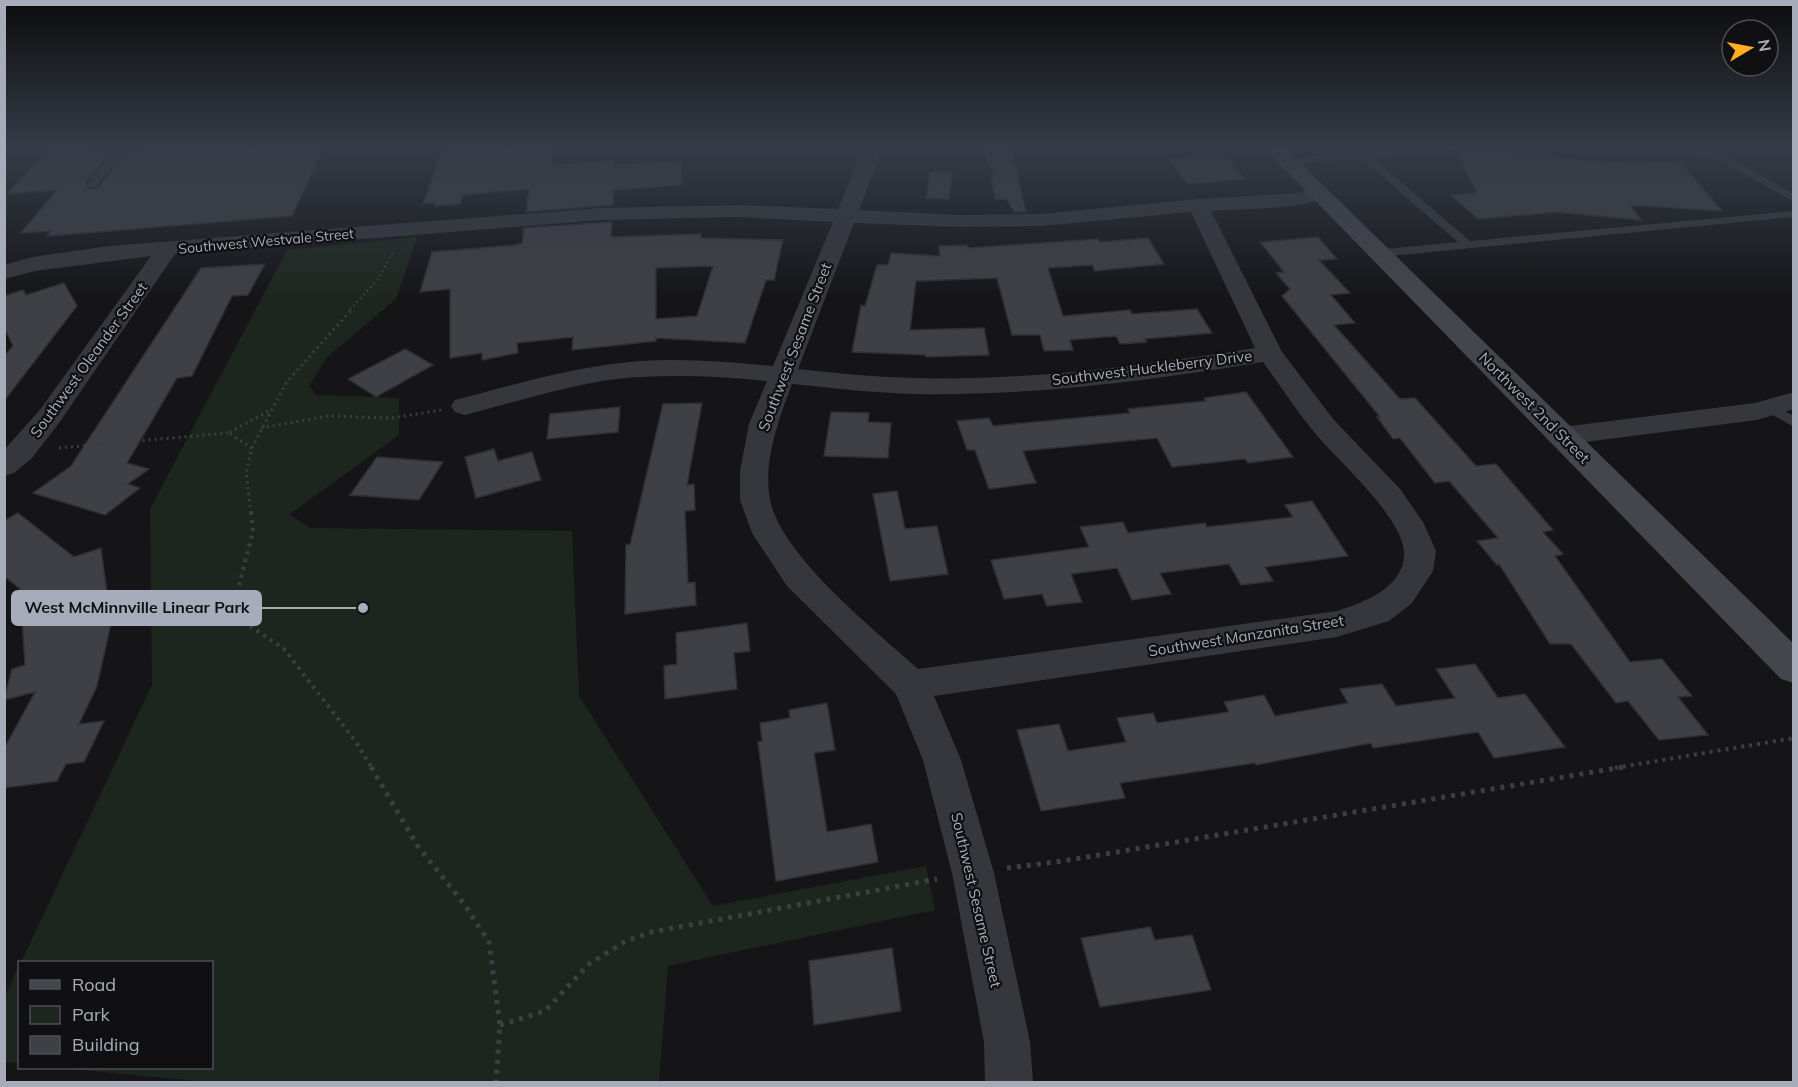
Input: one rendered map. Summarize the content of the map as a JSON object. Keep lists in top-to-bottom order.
{
  "streets": {
    "main road": ["Northwest 2nd Street"],
    "street": [
      "Southwest Westvale Street",
      "Southwest Sesame Street",
      "Southwest Oleander Street",
      "Southwest Huckleberry Drive",
      "Southwest Manzanita Street"
    ]
  },
  "crossings": [
    ["Southwest Westvale Street", "Southwest Sesame Street"],
    ["Southwest Westvale Street", "Southwest Oleander Street"],
    ["Southwest Westvale Street", "Southwest Manzanita Street"],
    ["Southwest Sesame Street", "Southwest Huckleberry Drive"],
    ["Southwest Sesame Street", "Southwest Manzanita Street"],
    ["Southwest Huckleberry Drive", "Southwest Manzanita Street"]
  ],
  "places": ["West McMinnville Linear Park"],
  "legend": ["Road", "Park", "Building"],
  "north": "right"
}
